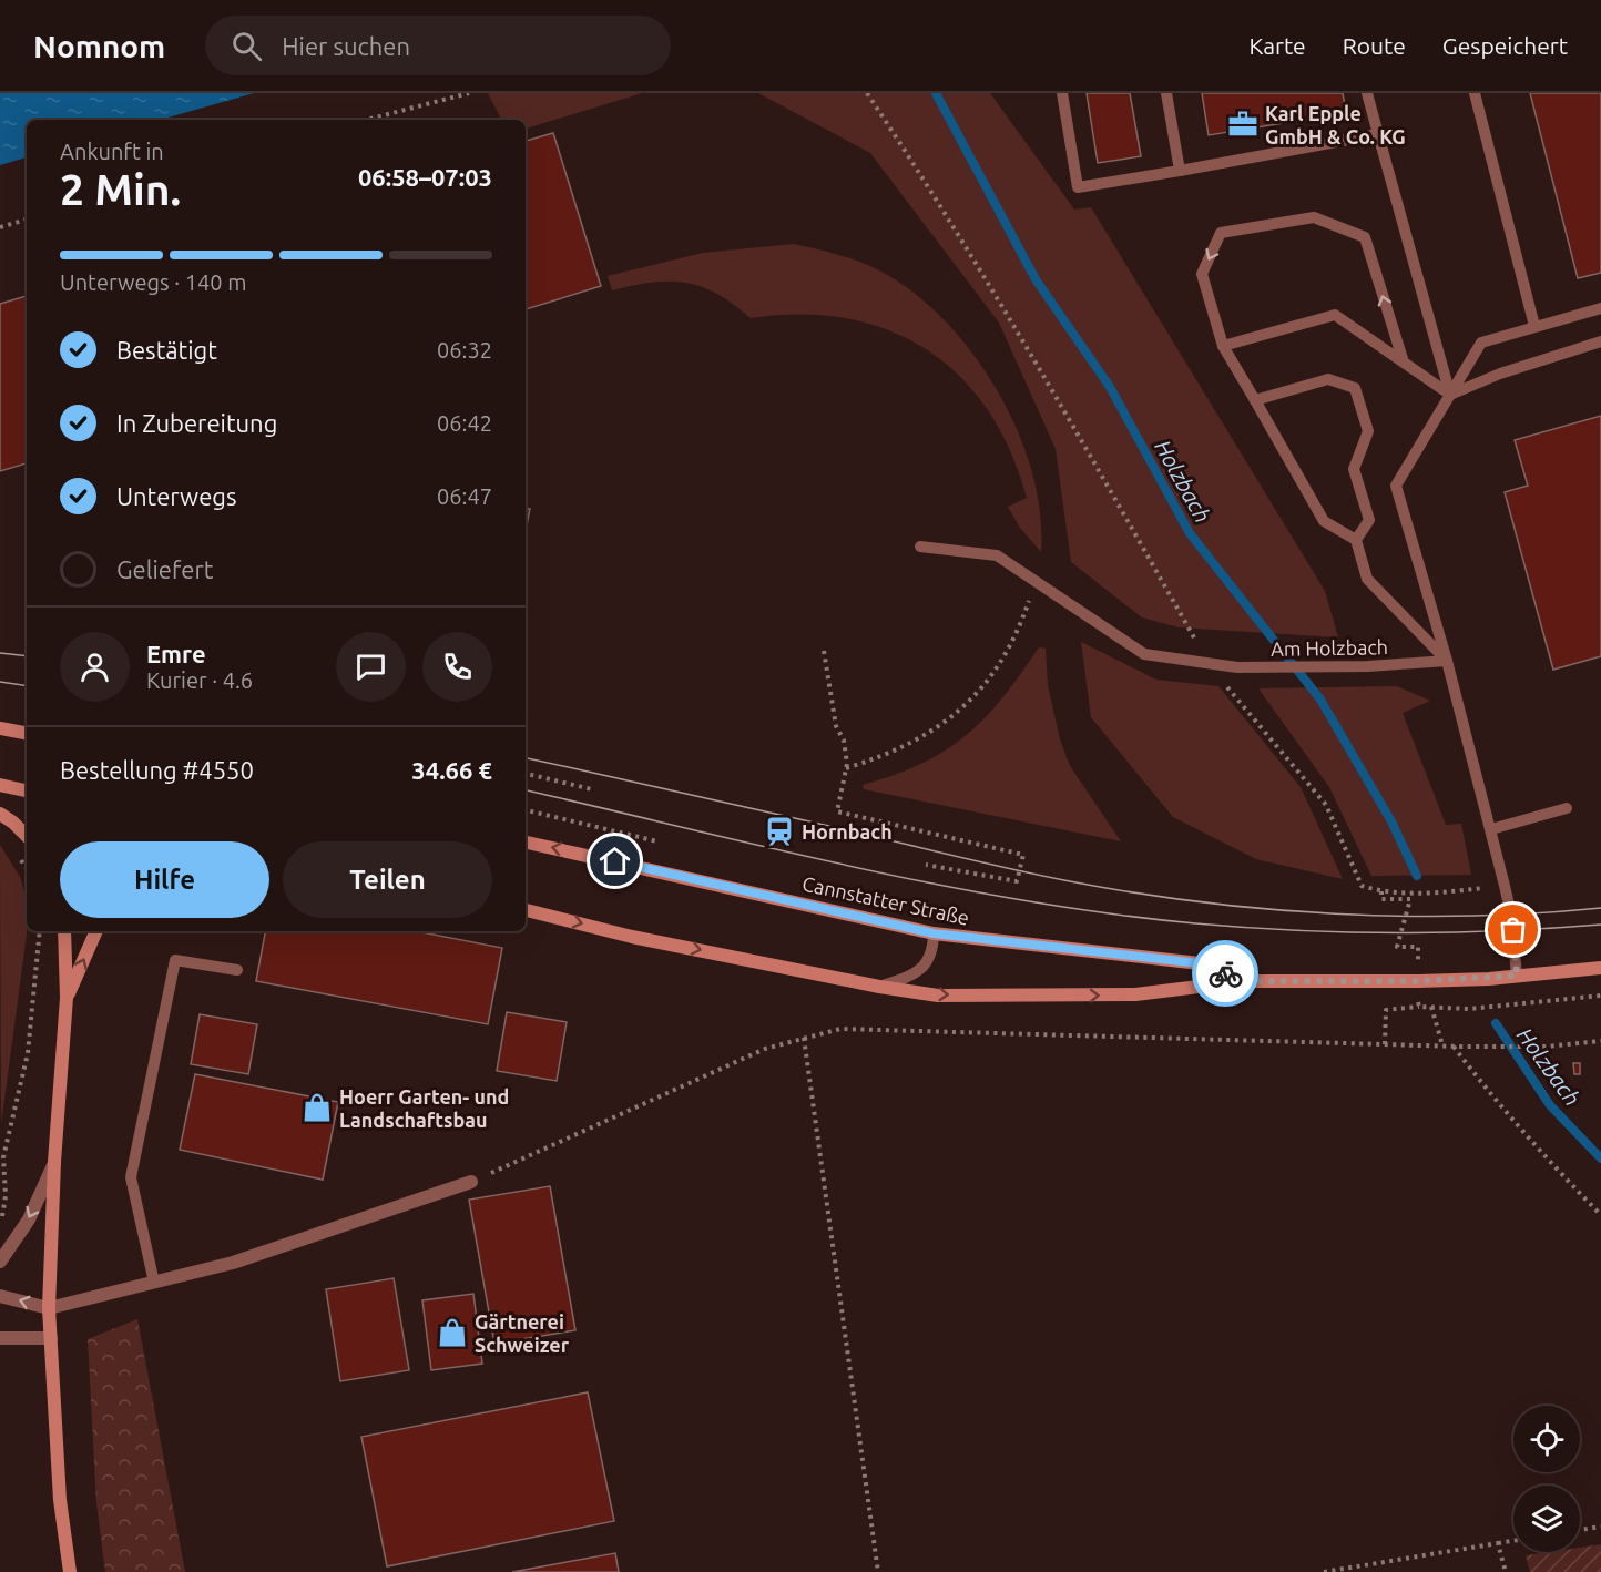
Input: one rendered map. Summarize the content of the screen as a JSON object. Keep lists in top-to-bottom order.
{
  "streets": {
    "main road": ["Cannstatter Straße"],
    "lane": ["Am Holzbach"]
  },
  "water": ["Holzbach"],
  "places": {
    "office": ["Karl Epple GmbH & Co. KG"],
    "station": ["Hornbach"],
    "shop": ["Hoerr Garten- und Landschaftsbau", "Gärtnerei Schweizer"]
  },
  "page": {
    "header": "Nomnom",
    "search": "Hier suchen",
    "nav": ["Karte", "Route", "Gespeichert"],
    "heading": ["2 Min.", "Ankunft in", "06:58–07:03"],
    "panel": [
      "Emre",
      "Kurier · 4.6",
      "Bestellung #4550",
      "34.66 €"
    ],
    "bar": "Unterwegs · 140 m",
    "list": [
      ["Bestätigt", "06:32"],
      ["In Zubereitung", "06:42"],
      ["Unterwegs", "06:47"],
      "Geliefert"
    ],
    "buttons": ["Hilfe", "Teilen"]
  }
}
